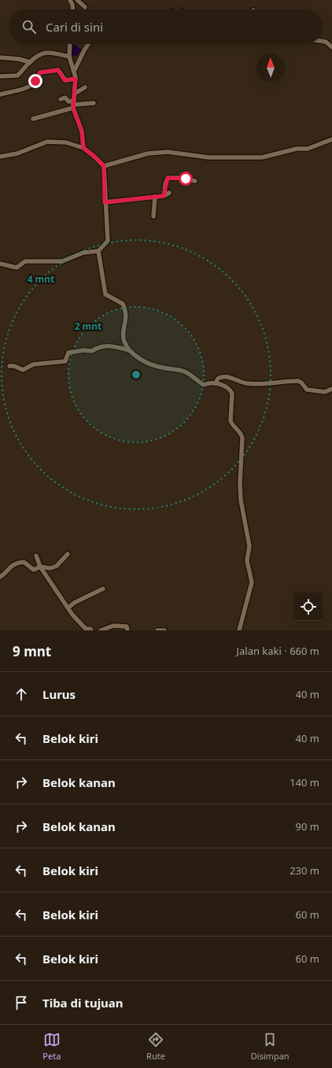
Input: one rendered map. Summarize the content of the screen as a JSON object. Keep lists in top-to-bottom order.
{
  "north": "top",
  "page": {
    "search": "Cari di sini",
    "heading": ["9 mnt", "Jalan kaki · 660 m"],
    "list": [
      ["Lurus", "40 m"],
      ["Belok kiri", "40 m"],
      ["Belok kanan", "140 m"],
      ["Belok kanan", "90 m"],
      ["Belok kiri", "230 m"],
      ["Belok kiri", "60 m"],
      ["Belok kiri", "60 m"],
      "Tiba di tujuan"
    ],
    "nav": ["Peta", "Rute", "Disimpan"]
  },
  "rings": ["4 mnt", "2 mnt"]
}
